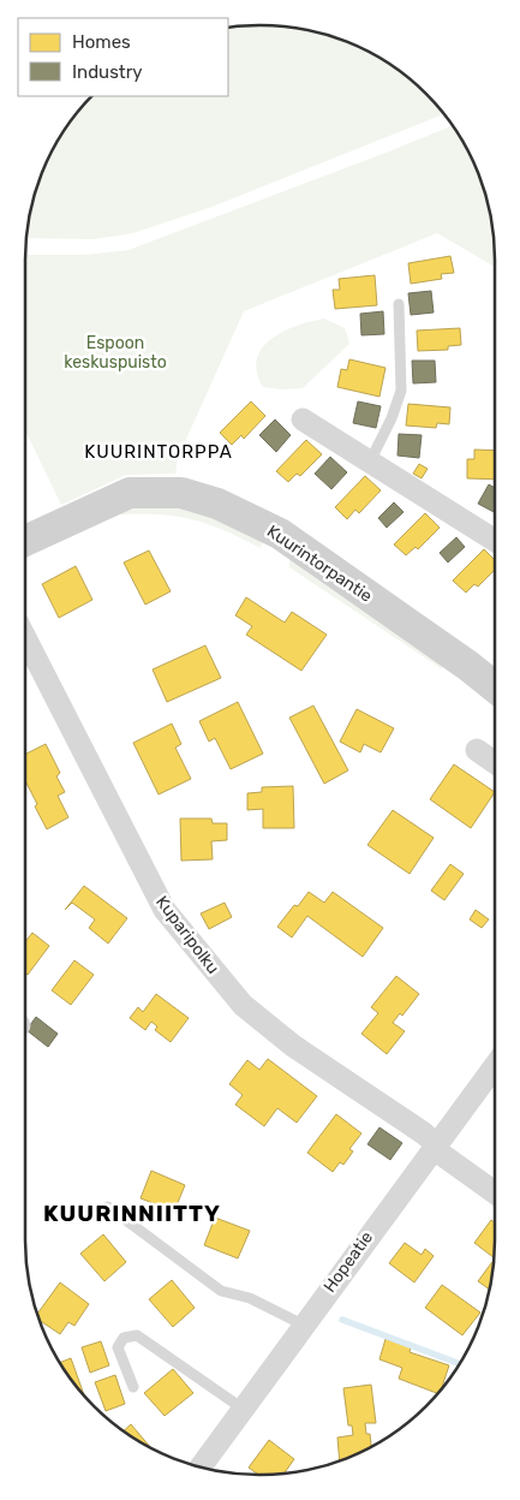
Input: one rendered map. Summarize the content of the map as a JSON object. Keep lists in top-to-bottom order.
{
  "streets": {
    "street": ["Kuurintorpantie", "Kuparipolku", "Hopeatie"]
  },
  "crossings": [
    ["Kuparipolku", "Hopeatie"]
  ],
  "districts": ["KUURINTORPPA", "KUURINNIITTY"],
  "parks": ["Espoon keskuspuisto"],
  "legend": ["Homes", "Industry"]
}
